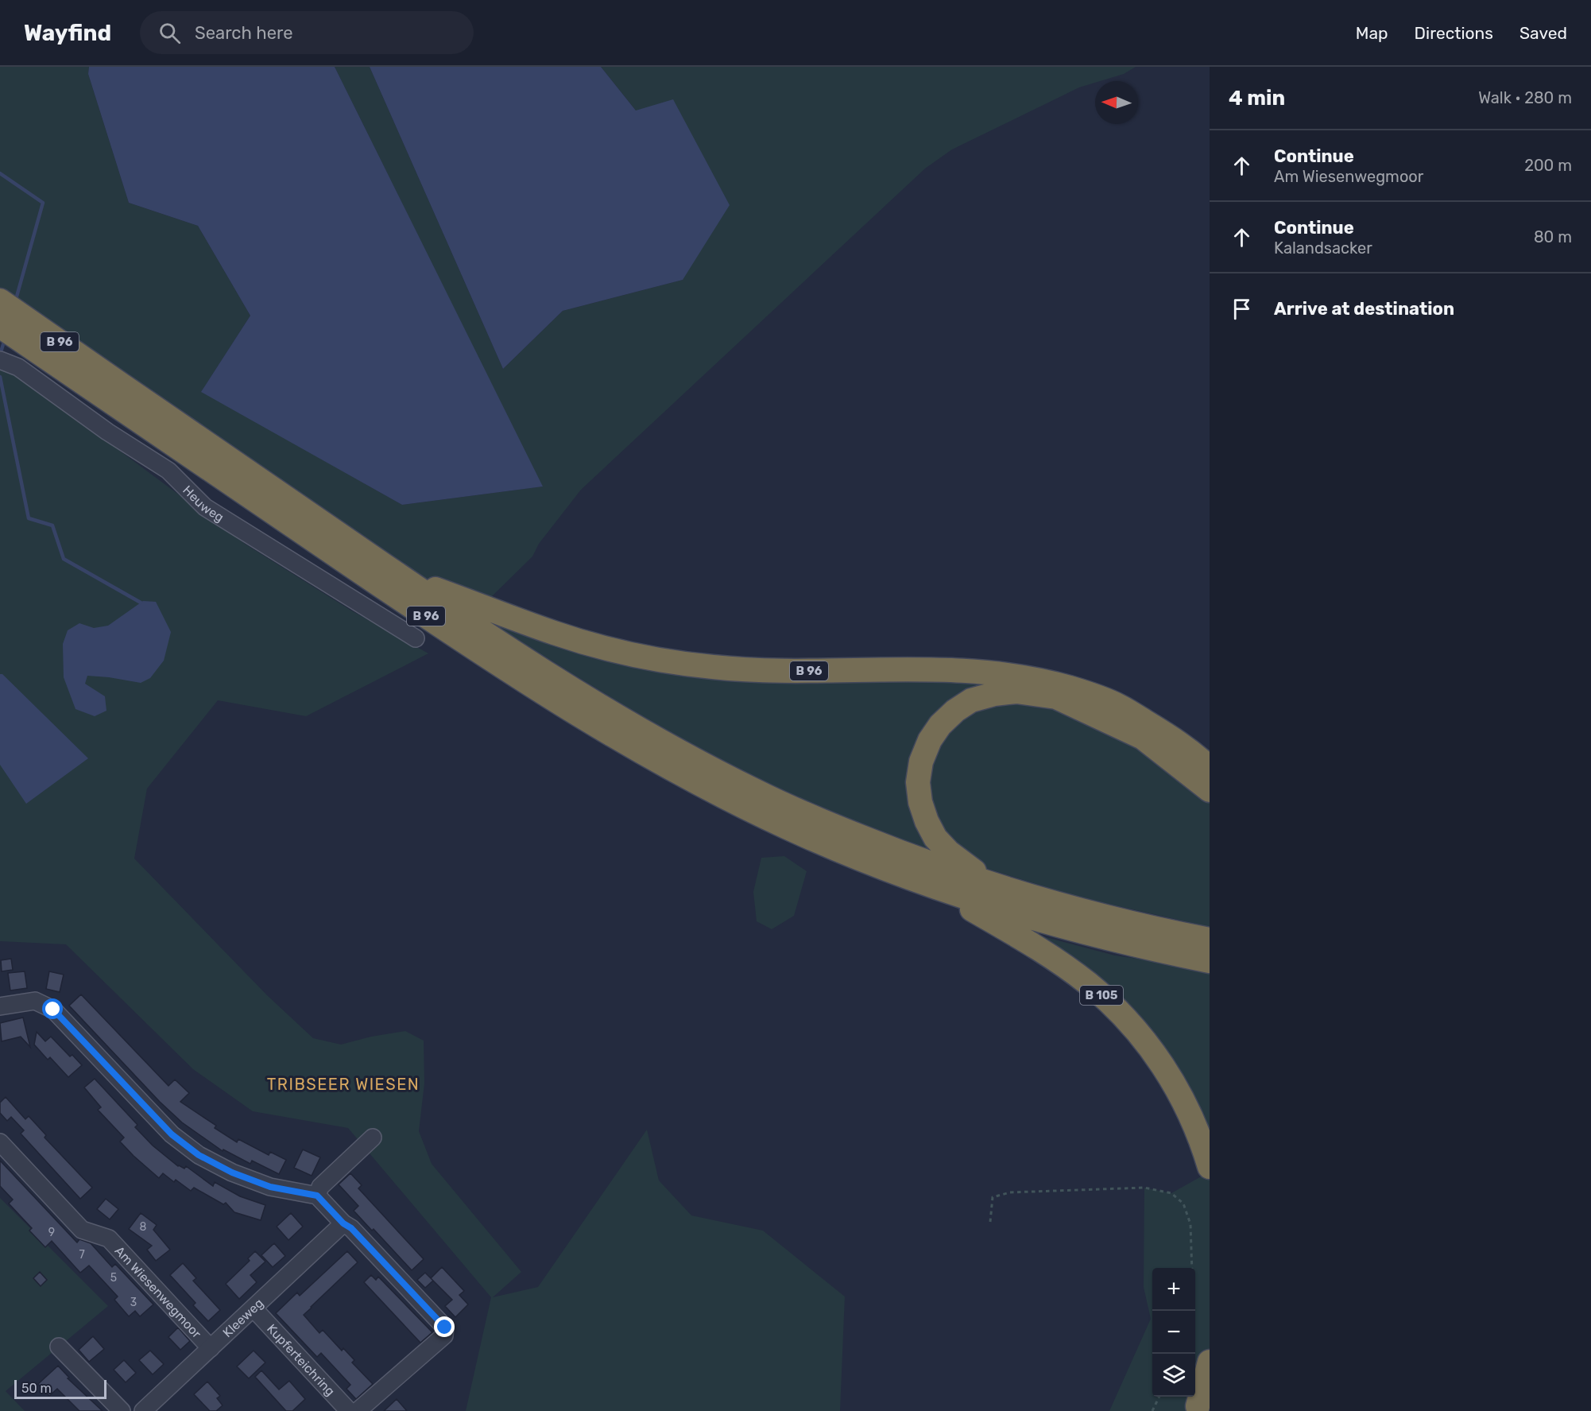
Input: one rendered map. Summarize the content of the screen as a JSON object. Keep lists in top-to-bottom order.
{
  "streets": {
    "highway": ["B 96", "B 105"],
    "street": [
      "Heuweg",
      "Am Wiesenwegmoor",
      "Kleeweg",
      "Kupferteichring"
    ]
  },
  "crossings": [
    ["B 96", "B 105"],
    ["Am Wiesenwegmoor", "Kleeweg"],
    ["Kleeweg", "Kupferteichring"]
  ],
  "districts": ["TRIBSEER WIESEN"],
  "house_numbers": [
    "8",
    "9",
    "7",
    "5",
    "3"
  ],
  "scale_bar": "50 m",
  "north": "left",
  "page": {
    "header": "Wayfind",
    "search": "Search here",
    "nav": ["Map", "Directions", "Saved"],
    "heading": ["4 min", "Walk · 280 m"],
    "list": [
      ["Continue", "Am Wiesenwegmoor", "200 m"],
      ["Continue", "Kalandsacker", "80 m"],
      "Arrive at destination"
    ],
    "map_buttons": ["+", "−"],
    "scale": "50 m"
  }
}
